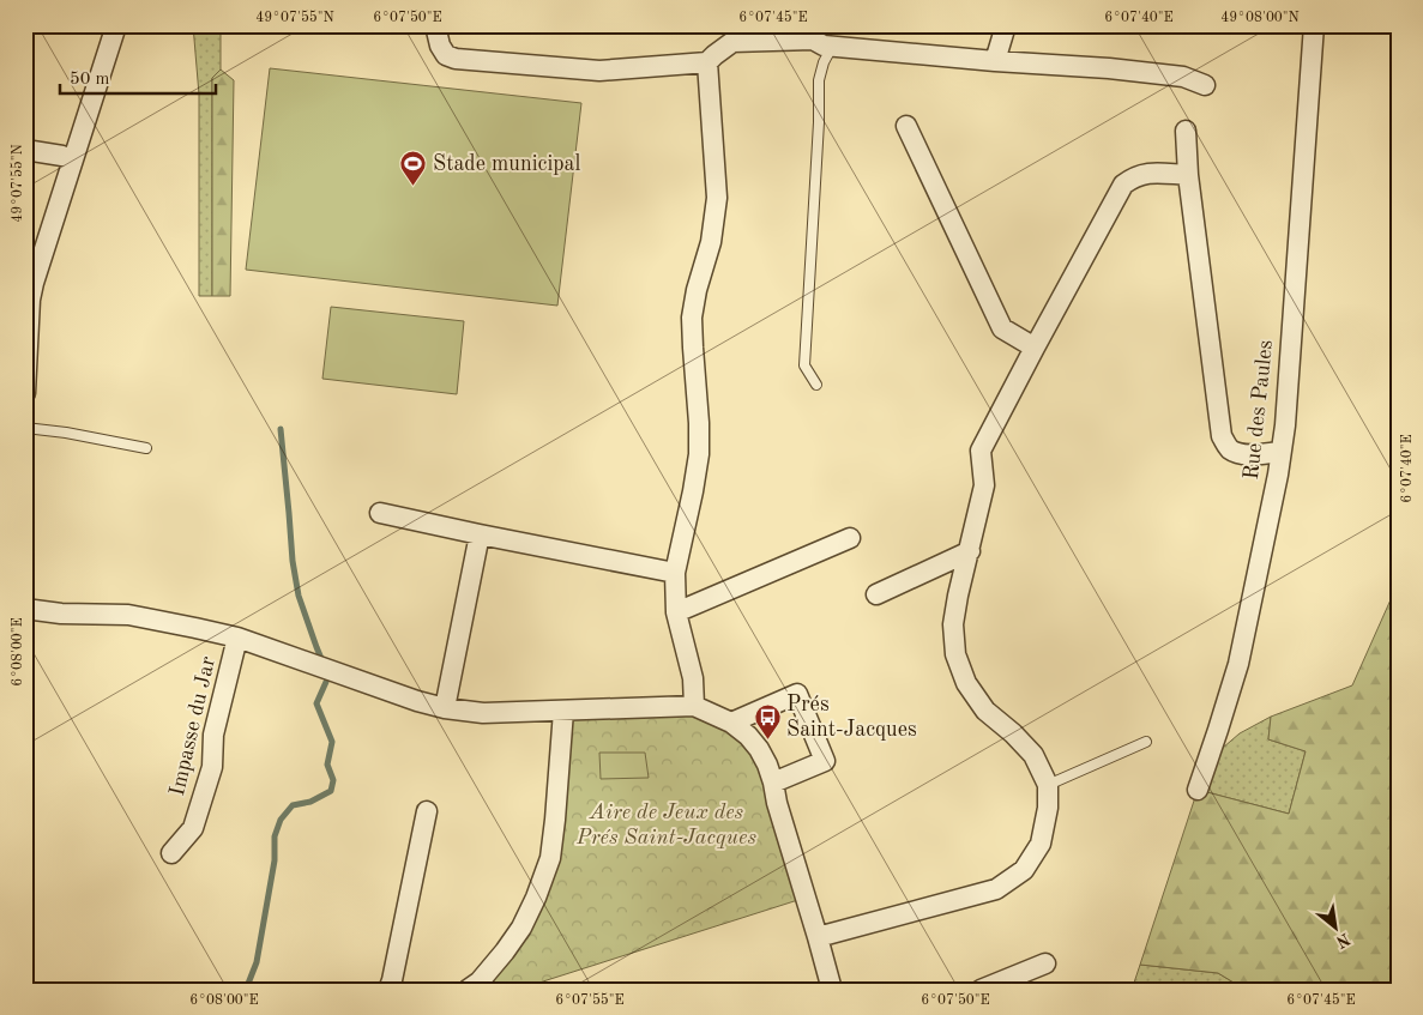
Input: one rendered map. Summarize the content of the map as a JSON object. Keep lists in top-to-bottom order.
{
  "streets": {
    "street": ["Rue des Paules", "Impasse du Jar"]
  },
  "parks": ["Aire de Jeux des Prés Saint-Jacques"],
  "places": {
    "sports": ["Stade municipal"],
    "bus stop": ["Prés Saint-Jacques"]
  },
  "scale_bar": "50 m",
  "north": "bottom right",
  "coordinates": [
    "49°07'55\"N",
    "6°07'50\"E",
    "6°07'45\"E",
    "6°07'40\"E",
    "49°08'00\"N",
    "6°08'00\"E",
    "6°07'55\"E"
  ]
}
